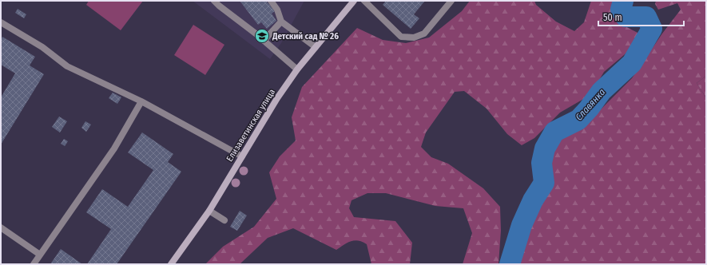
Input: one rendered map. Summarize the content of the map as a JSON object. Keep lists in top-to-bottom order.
{
  "streets": {
    "street": ["Елизаветинская улица"]
  },
  "water": ["Славянка"],
  "places": {
    "school or university": ["Детский сад № 26"]
  },
  "scale_bar": "50 m"
}
